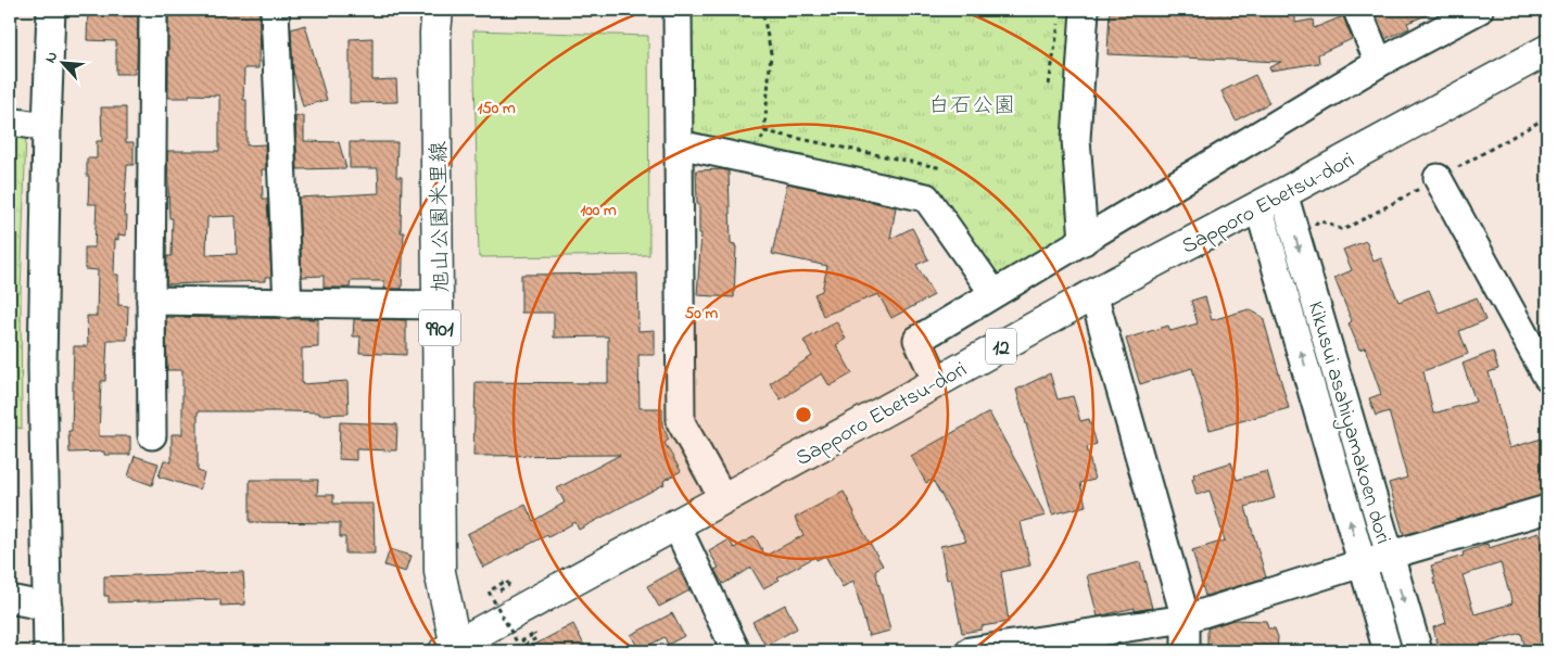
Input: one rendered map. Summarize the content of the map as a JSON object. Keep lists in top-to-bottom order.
{
  "streets": {
    "main road": [
      "Sapporo Ebetsu-dori",
      "旭山公園米里線",
      "9901",
      "12"
    ],
    "street": ["Kikusui asahiyamakoen dori"]
  },
  "crossings": [
    ["Sapporo Ebetsu-dori", "旭山公園米里線"],
    ["Sapporo Ebetsu-dori", "Kikusui asahiyamakoen dori"]
  ],
  "parks": ["白石公園"],
  "north": "top left",
  "rings": ["150 m", "100 m", "50 m"]
}
